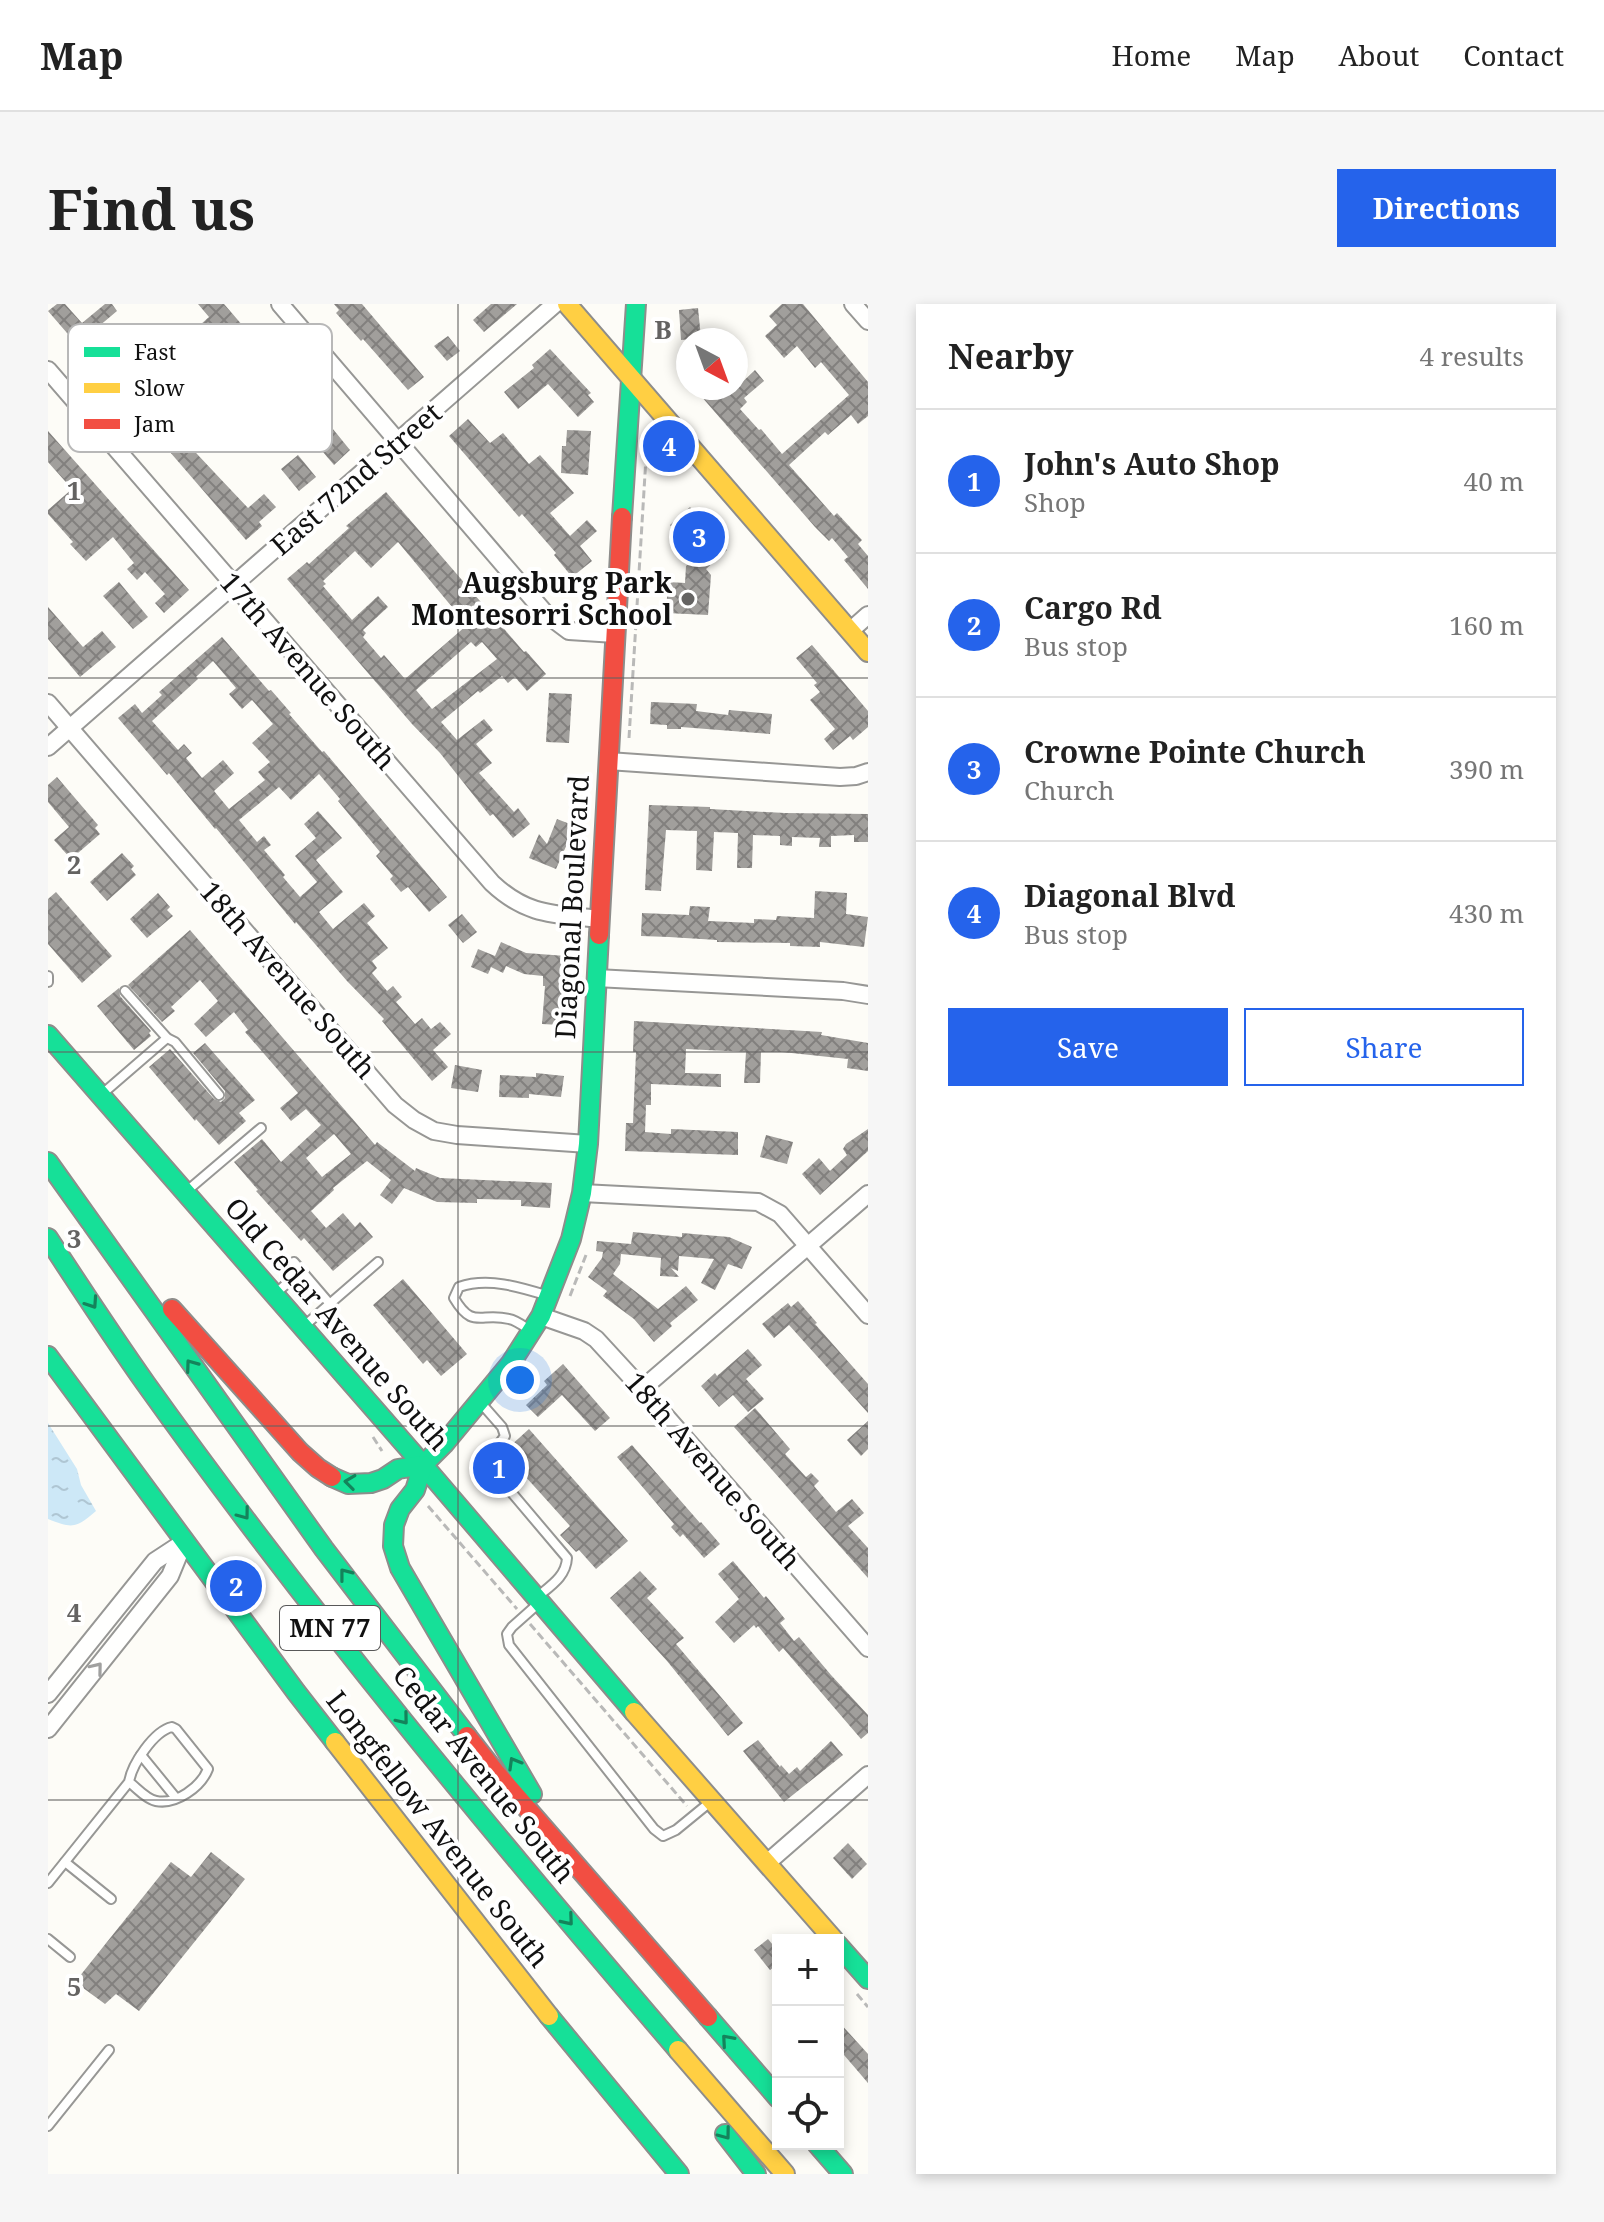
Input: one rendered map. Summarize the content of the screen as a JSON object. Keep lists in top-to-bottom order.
{
  "streets": {
    "main road": [
      "Diagonal Boulevard",
      "Old Cedar Avenue South",
      "MN 77",
      "Cedar Avenue South",
      "Longfellow Avenue South"
    ],
    "street": ["East 72nd Street", "17th Avenue South", "18th Avenue South"]
  },
  "crossings": [
    ["East 72nd Street", "17th Avenue South"],
    ["East 72nd Street", "18th Avenue South"],
    ["17th Avenue South", "Diagonal Boulevard"],
    ["Diagonal Boulevard", "18th Avenue South"],
    ["Diagonal Boulevard", "Old Cedar Avenue South"]
  ],
  "places": ["Augsburg Park Montesorri School"],
  "legend": ["Fast", "Slow", "Jam"],
  "north": "bottom right",
  "page": {
    "header": "Map",
    "nav": [
      "Home",
      "Map",
      "About",
      "Contact"
    ],
    "buttons": [
      "Directions",
      ["Save", "Share"]
    ],
    "title": "Find us",
    "heading": ["Nearby", "4 results"],
    "list": [
      {
        "mark": "1",
        "name": "John's Auto Shop",
        "note": "Shop",
        "value": "40 m"
      },
      {
        "mark": "2",
        "name": "Cargo Rd",
        "note": "Bus stop",
        "value": "160 m"
      },
      {
        "mark": "3",
        "name": "Crowne Pointe Church",
        "note": "Church",
        "value": "390 m"
      },
      {
        "mark": "4",
        "name": "Diagonal Blvd",
        "note": "Bus stop",
        "value": "430 m"
      }
    ],
    "pins": [
      "4",
      "3",
      "1",
      "2"
    ],
    "map_buttons": ["+", "−"]
  },
  "grid": {
    "columns": ["B"],
    "rows": [
      "1",
      "2",
      "3",
      "4",
      "5"
    ]
  }
}
